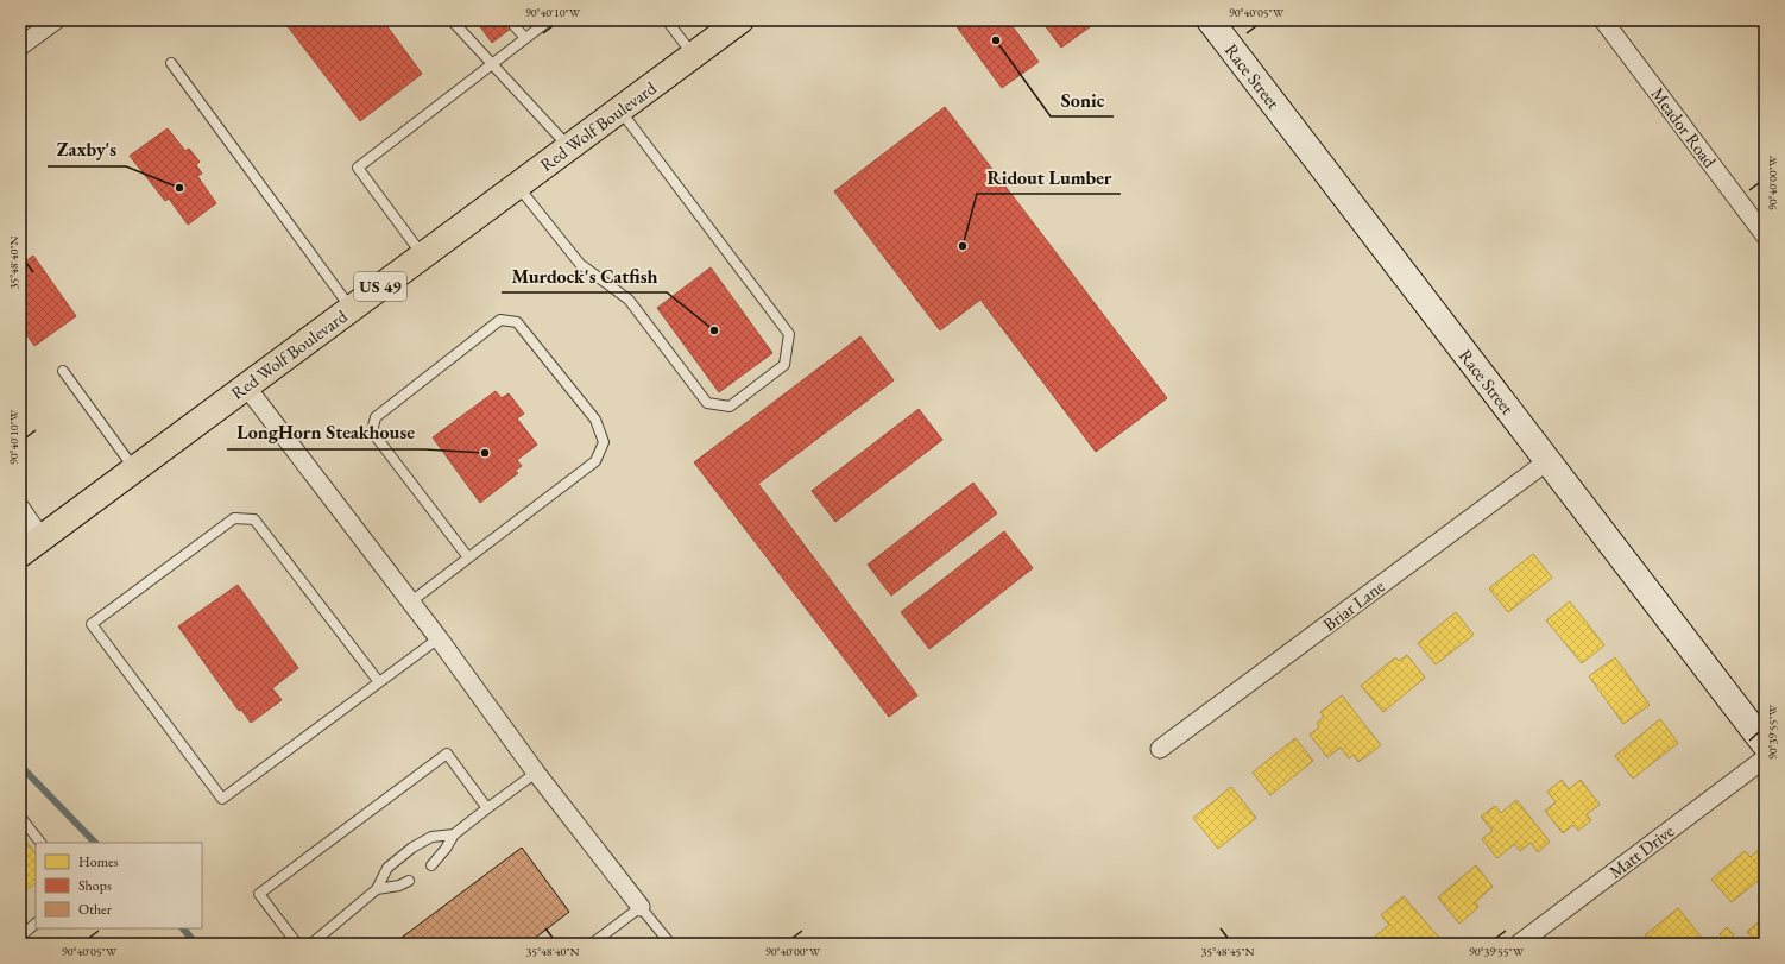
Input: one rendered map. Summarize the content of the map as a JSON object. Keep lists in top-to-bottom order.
{
  "streets": {
    "highway": ["Red Wolf Boulevard", "US 49"],
    "street": [
      "Race Street",
      "Meador Road",
      "Briar Lane",
      "Matt Drive"
    ]
  },
  "crossings": [
    ["Race Street", "Briar Lane"]
  ],
  "places": [
    "Sonic",
    "Zaxby's",
    "Ridout Lumber",
    "Murdock's Catfish",
    "LongHorn Steakhouse"
  ],
  "legend": ["Homes", "Shops", "Other"],
  "coordinates": [
    "90°40'10\"W",
    "90°40'05\"W",
    "90°40'00\"W",
    "35°48'40\"N",
    "90°39'55\"W",
    "35°48'45\"N"
  ]
}
